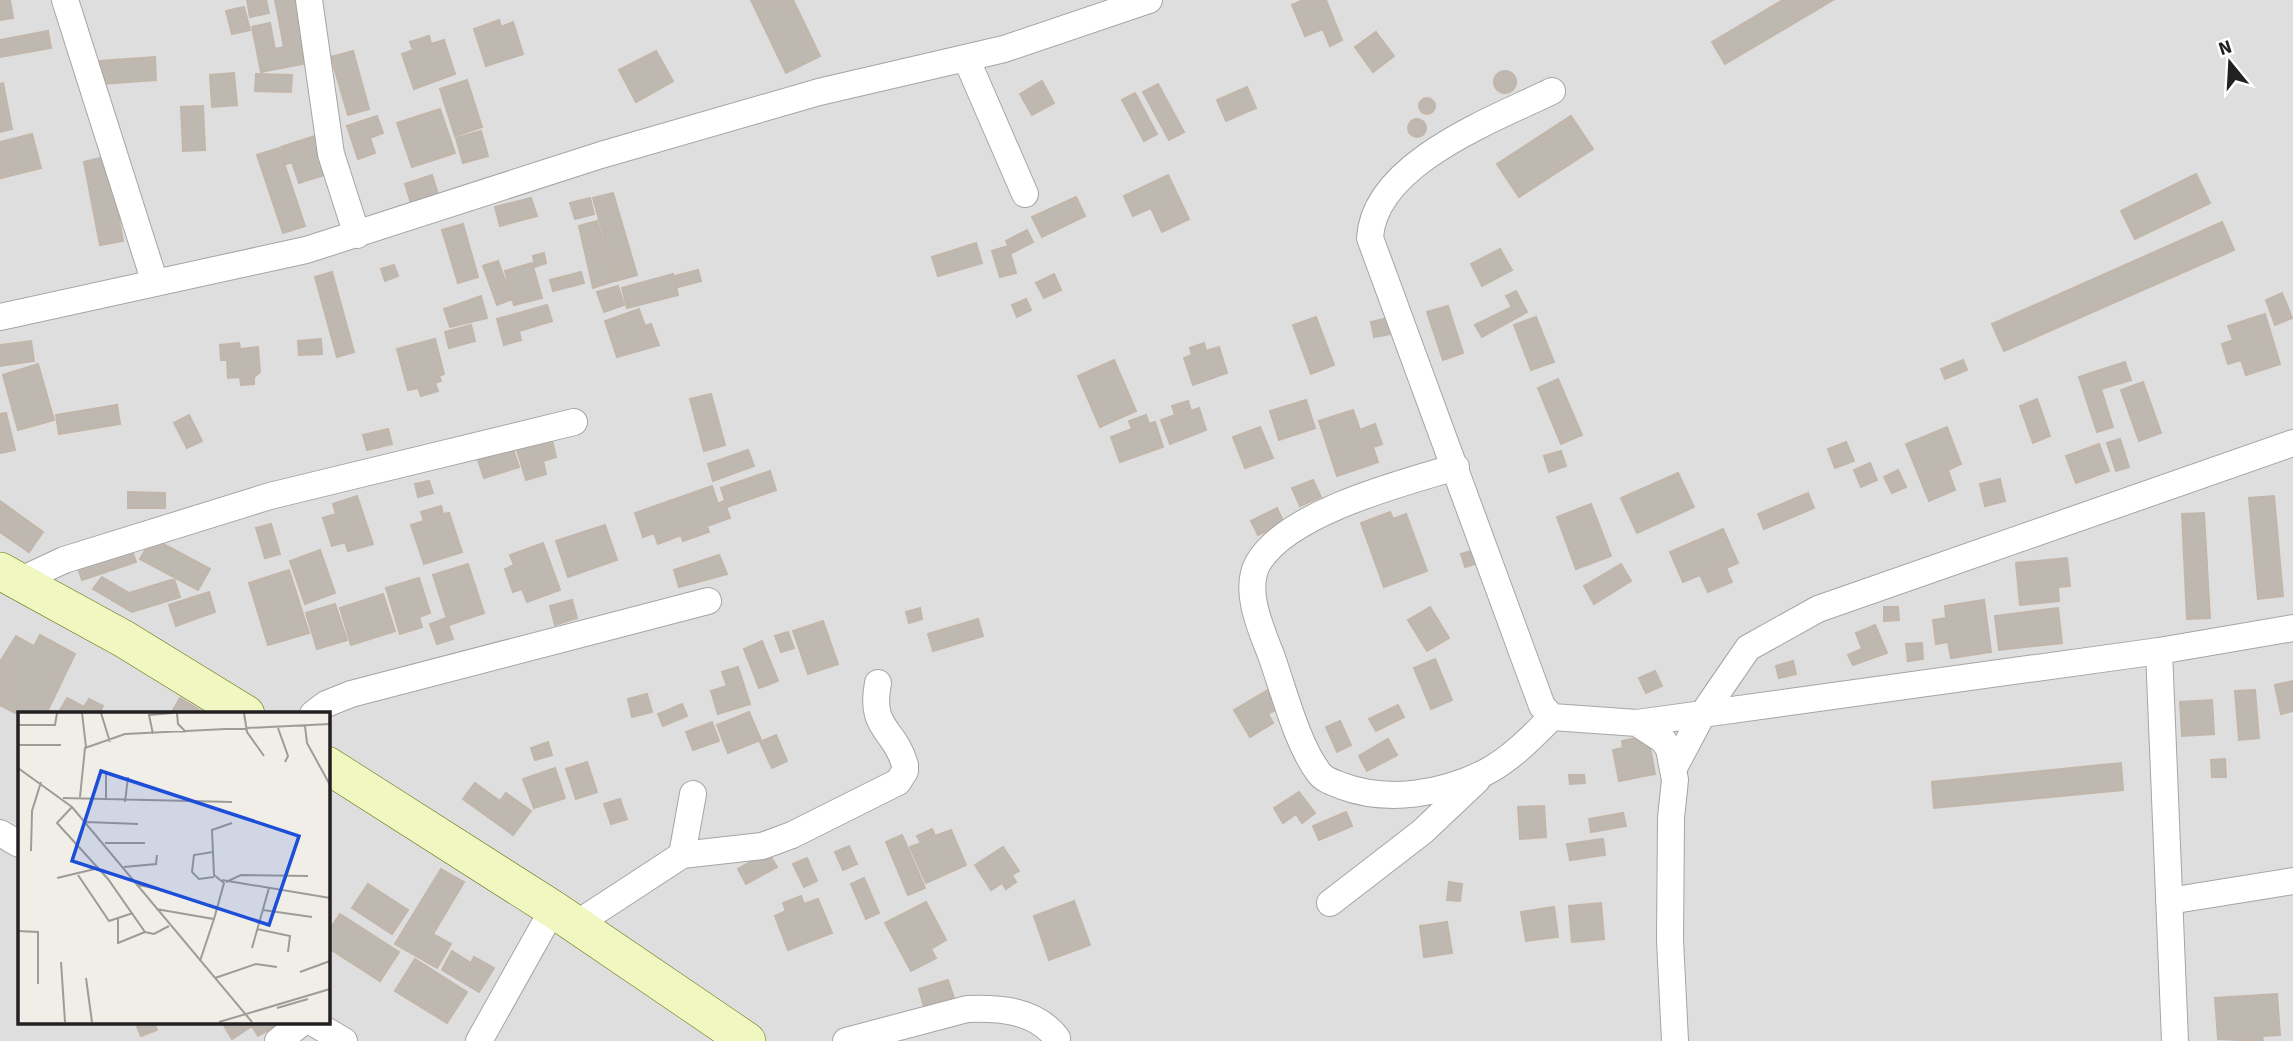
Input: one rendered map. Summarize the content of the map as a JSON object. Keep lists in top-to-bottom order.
{
  "north": "top"
}
